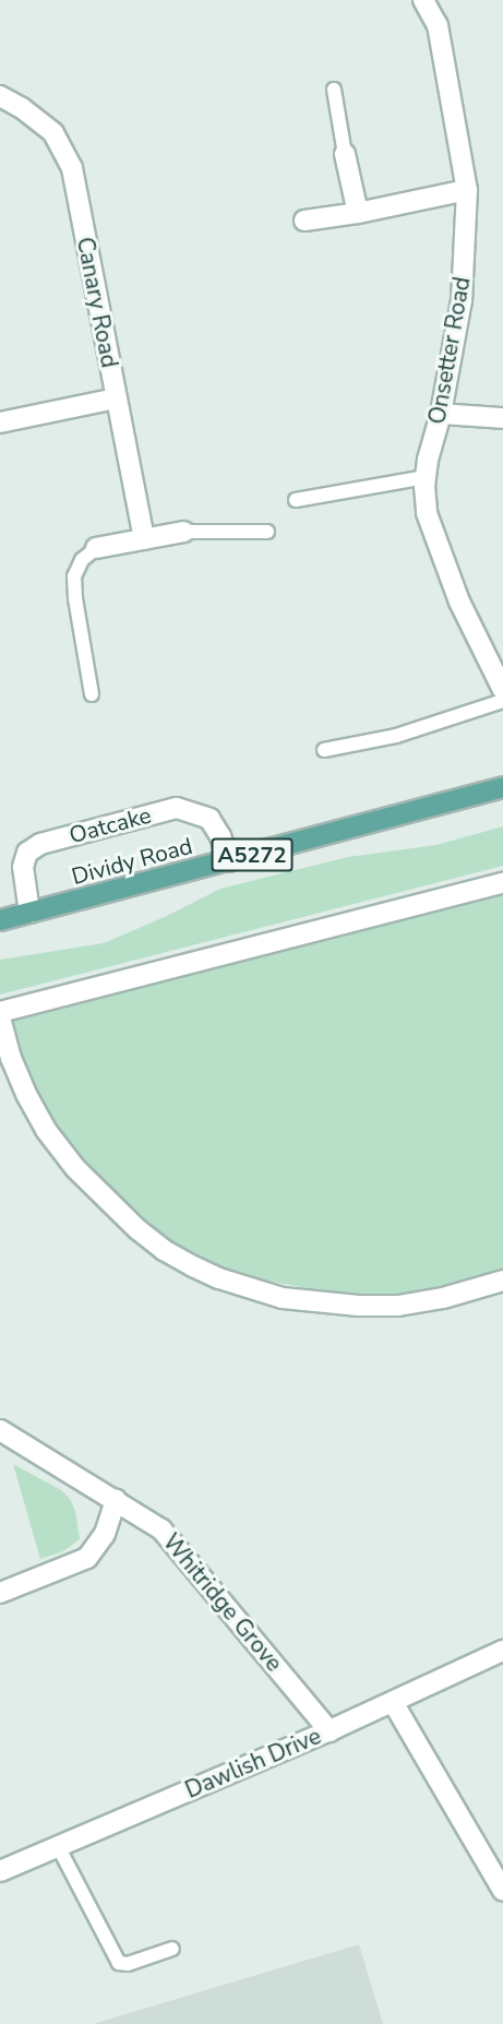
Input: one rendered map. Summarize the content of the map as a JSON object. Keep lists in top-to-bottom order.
{
  "streets": {
    "main road": ["A5272", "Dividy Road"],
    "street": [
      "Canary Road",
      "Onsetter Road",
      "Oatcake",
      "Whitridge Grove",
      "Dawlish Drive"
    ]
  },
  "crossings": [
    ["Oatcake", "Dividy Road"],
    ["Whitridge Grove", "Dawlish Drive"]
  ]
}
